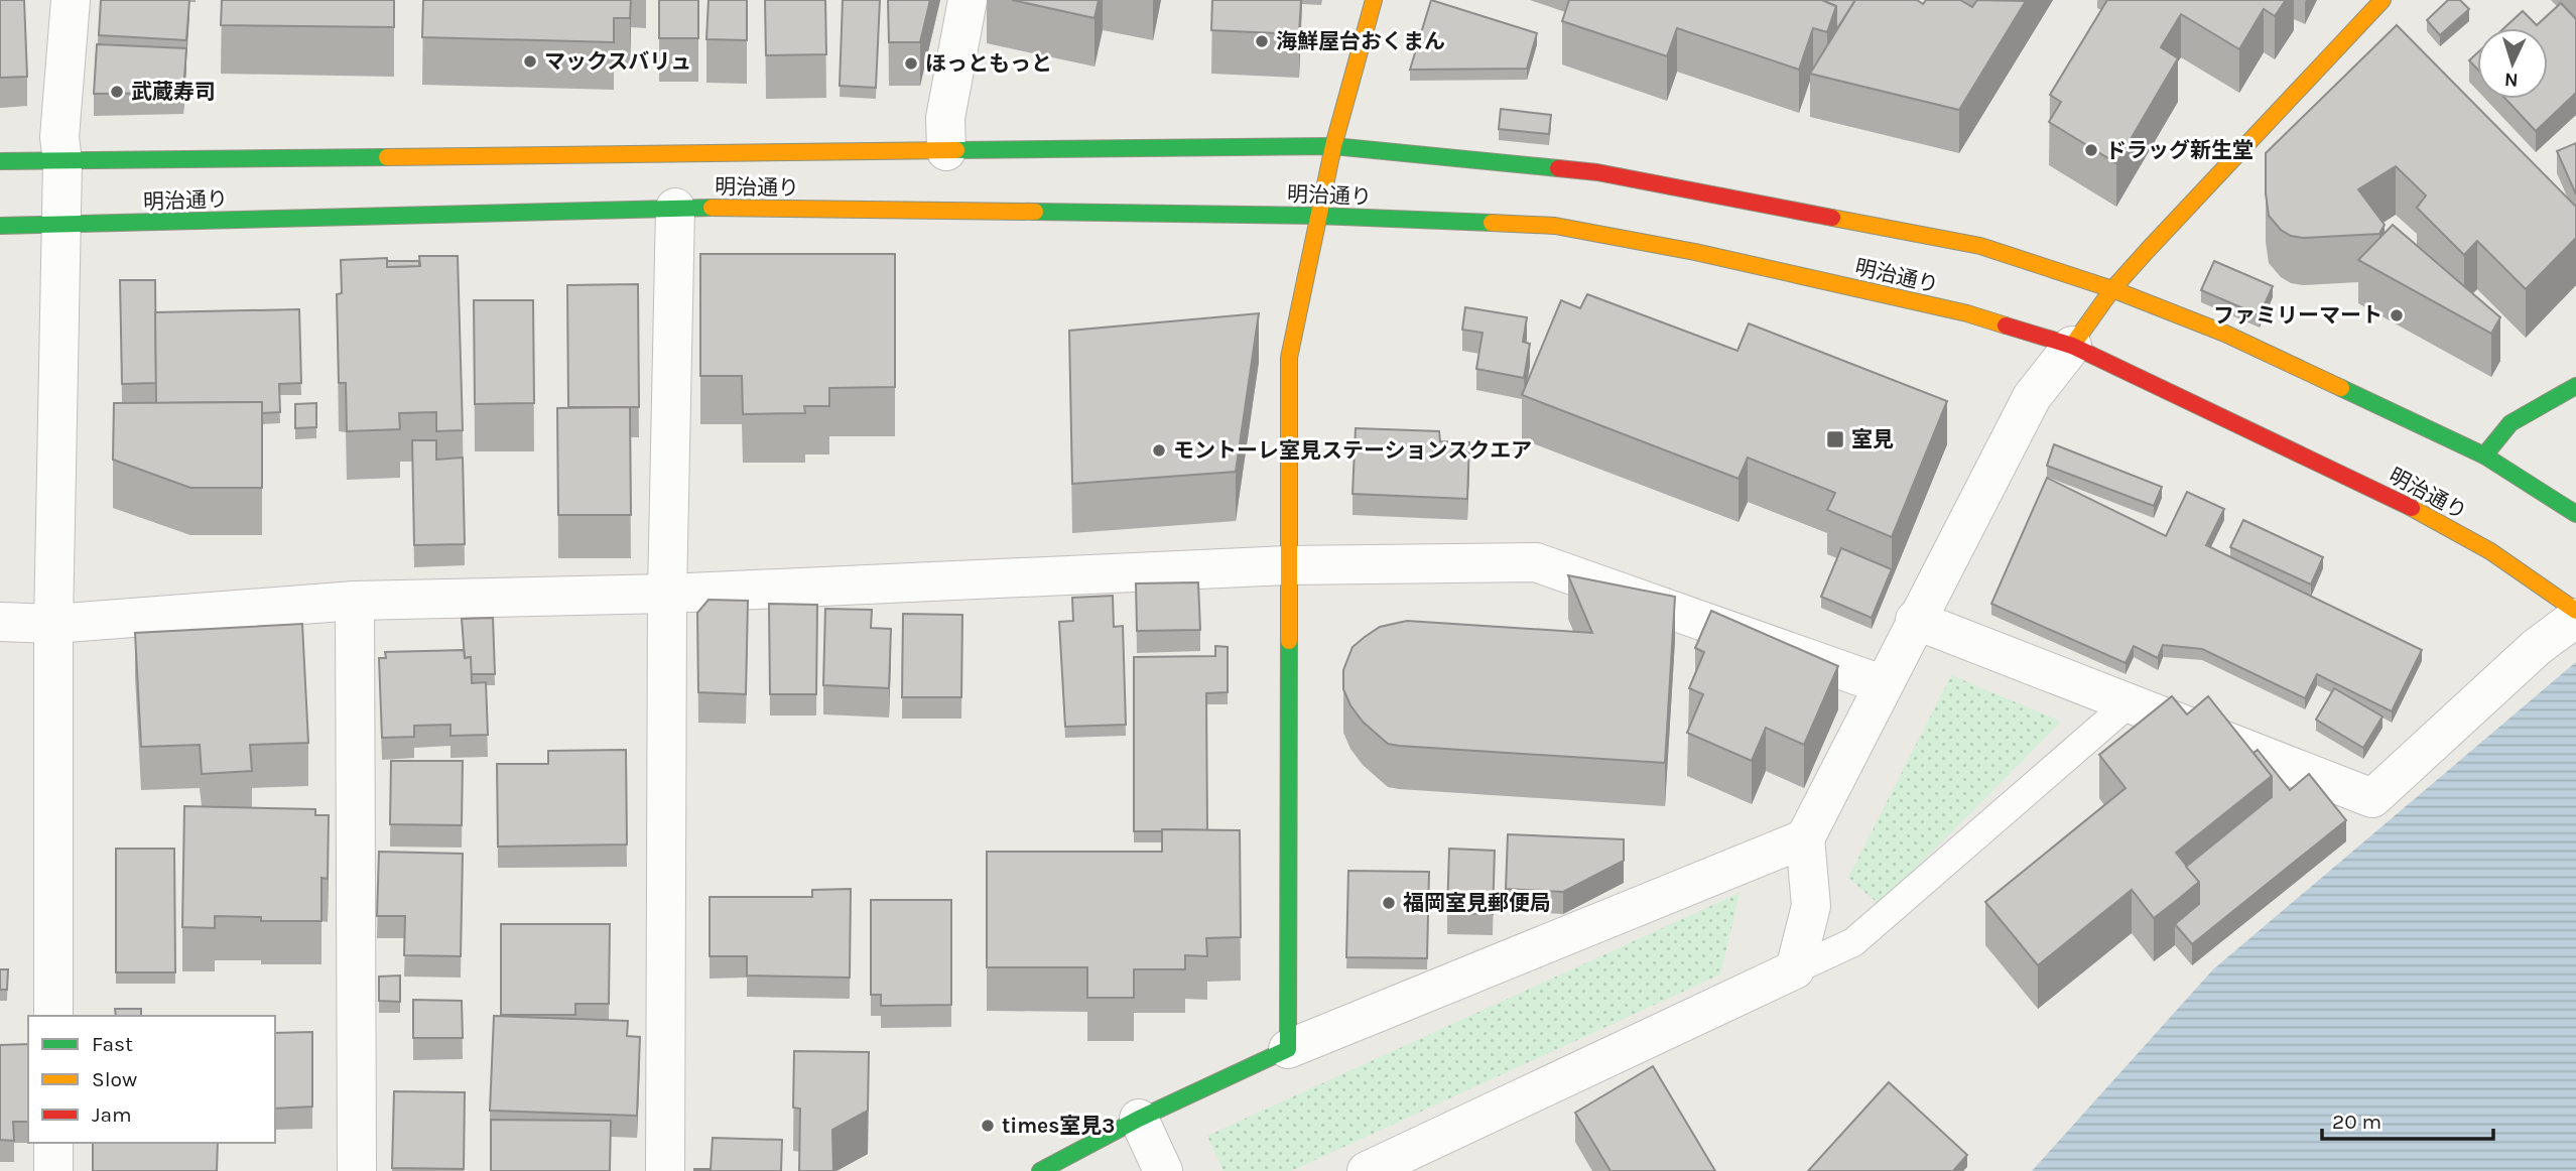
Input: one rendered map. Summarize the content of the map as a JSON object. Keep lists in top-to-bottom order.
{
  "streets": {
    "street": ["明治通り"]
  },
  "places": {
    "other": [
      "海鮮屋台おくまん",
      "マックスバリュ",
      "ほっともっと",
      "武蔵寿司",
      "ドラッグ新生堂",
      "ファミリーマート",
      "モントーレ室見ステーションスクエア",
      "福岡室見郵便局",
      "times室見3"
    ],
    "transit": ["室見"]
  },
  "legend": ["Fast", "Slow", "Jam"],
  "scale_bar": "20 m",
  "north": "bottom"
}
